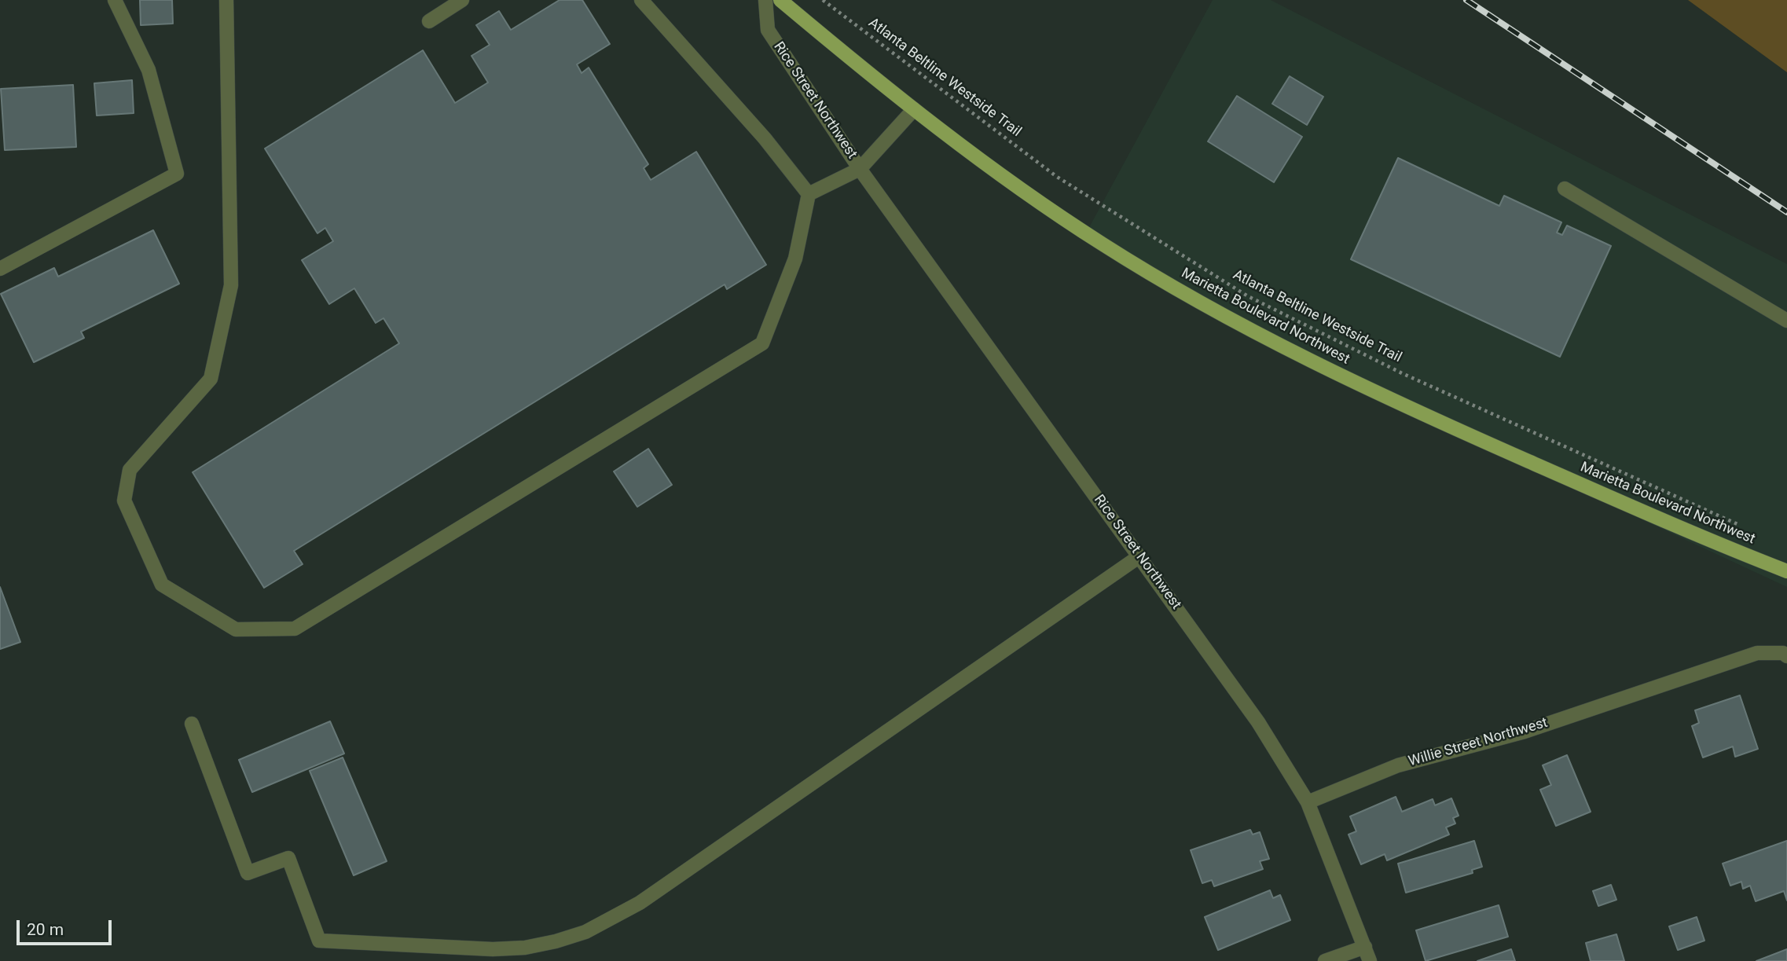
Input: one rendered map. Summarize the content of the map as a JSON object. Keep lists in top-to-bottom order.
{
  "streets": {
    "main road": ["Marietta Boulevard Northwest"],
    "street": ["Rice Street Northwest", "Willie Street Northwest"],
    "path": ["Atlanta Beltline Westside Trail"]
  },
  "crossings": [
    ["Rice Street Northwest", "Marietta Boulevard Northwest"],
    ["Rice Street Northwest", "Willie Street Northwest"]
  ],
  "scale_bar": "20 m"
}
